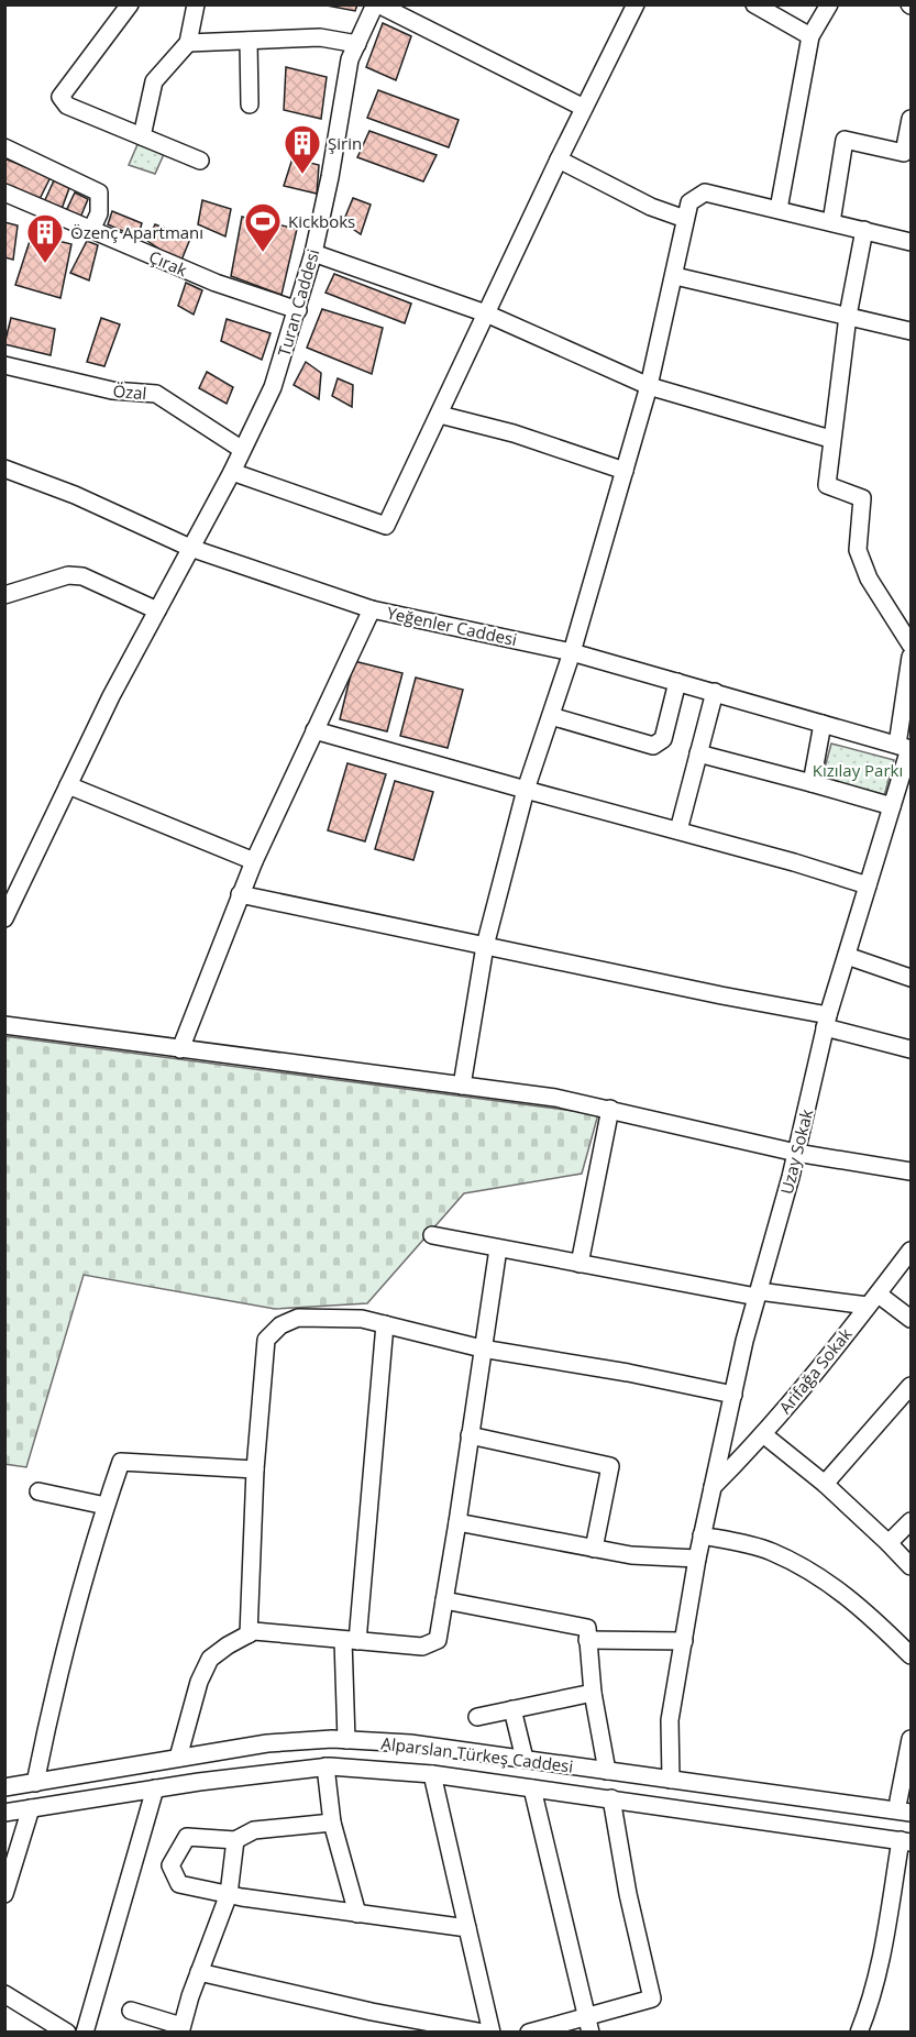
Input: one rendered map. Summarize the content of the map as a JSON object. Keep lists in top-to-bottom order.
{
  "streets": {
    "street": [
      "Çırak",
      "Turan Caddesi",
      "Özal",
      "Yeğenler Caddesi",
      "Uzay Sokak",
      "Arifağa Sokak",
      "Alparslan Türkeş Caddesi"
    ]
  },
  "crossings": [
    ["Çırak", "Turan Caddesi"],
    ["Turan Caddesi", "Özal"],
    ["Turan Caddesi", "Yeğenler Caddesi"],
    ["Yeğenler Caddesi", "Uzay Sokak"],
    ["Uzay Sokak", "Arifağa Sokak"],
    ["Uzay Sokak", "Alparslan Türkeş Caddesi"]
  ],
  "parks": ["Kızılay Parkı"],
  "places": {
    "building": ["Şirin", "Özenç Apartmanı"],
    "sports": ["Kickboks"]
  }
}
